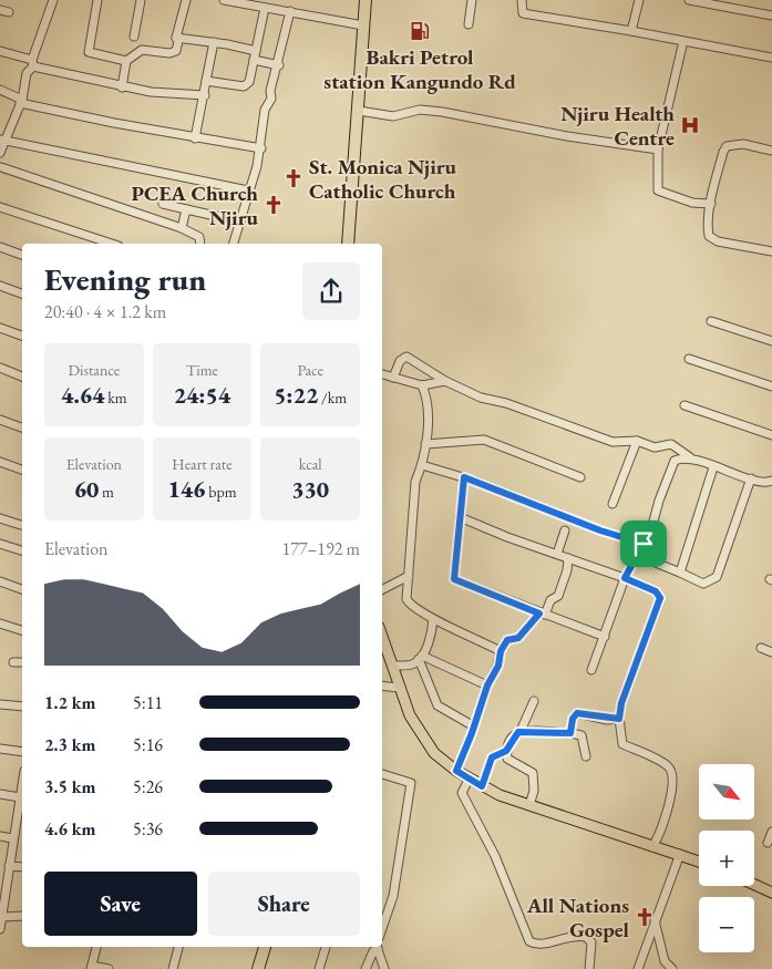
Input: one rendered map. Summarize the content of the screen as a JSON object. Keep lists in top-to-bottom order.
{
  "places": {
    "fuel station": ["Bakri Petrol station Kangundo Rd"],
    "hospital": ["Njiru Health Centre"],
    "church": ["St. Monica Njiru Catholic Church", "PCEA Church Njiru", "All Nations Gospel"]
  },
  "north": "bottom right",
  "page": {
    "heading": ["Evening run", "20:40 · 4 × 1.2 km"],
    "stats": [
      ["Distance", "4.64 km"],
      ["Time", "24:54"],
      ["Pace", "5:22 /km"],
      ["Elevation", "60 m"],
      ["Heart rate", "146 bpm"],
      ["kcal", "330"]
    ],
    "chart": ["Elevation", "177–192 m"],
    "list": [
      {
        "name": "1.2 km",
        "note": "5:11"
      },
      {
        "name": "2.3 km",
        "note": "5:16"
      },
      {
        "name": "3.5 km",
        "note": "5:26"
      },
      {
        "name": "4.6 km",
        "note": "5:36"
      }
    ],
    "map_buttons": ["+", "−"],
    "buttons": ["Save", "Share"]
  }
}
